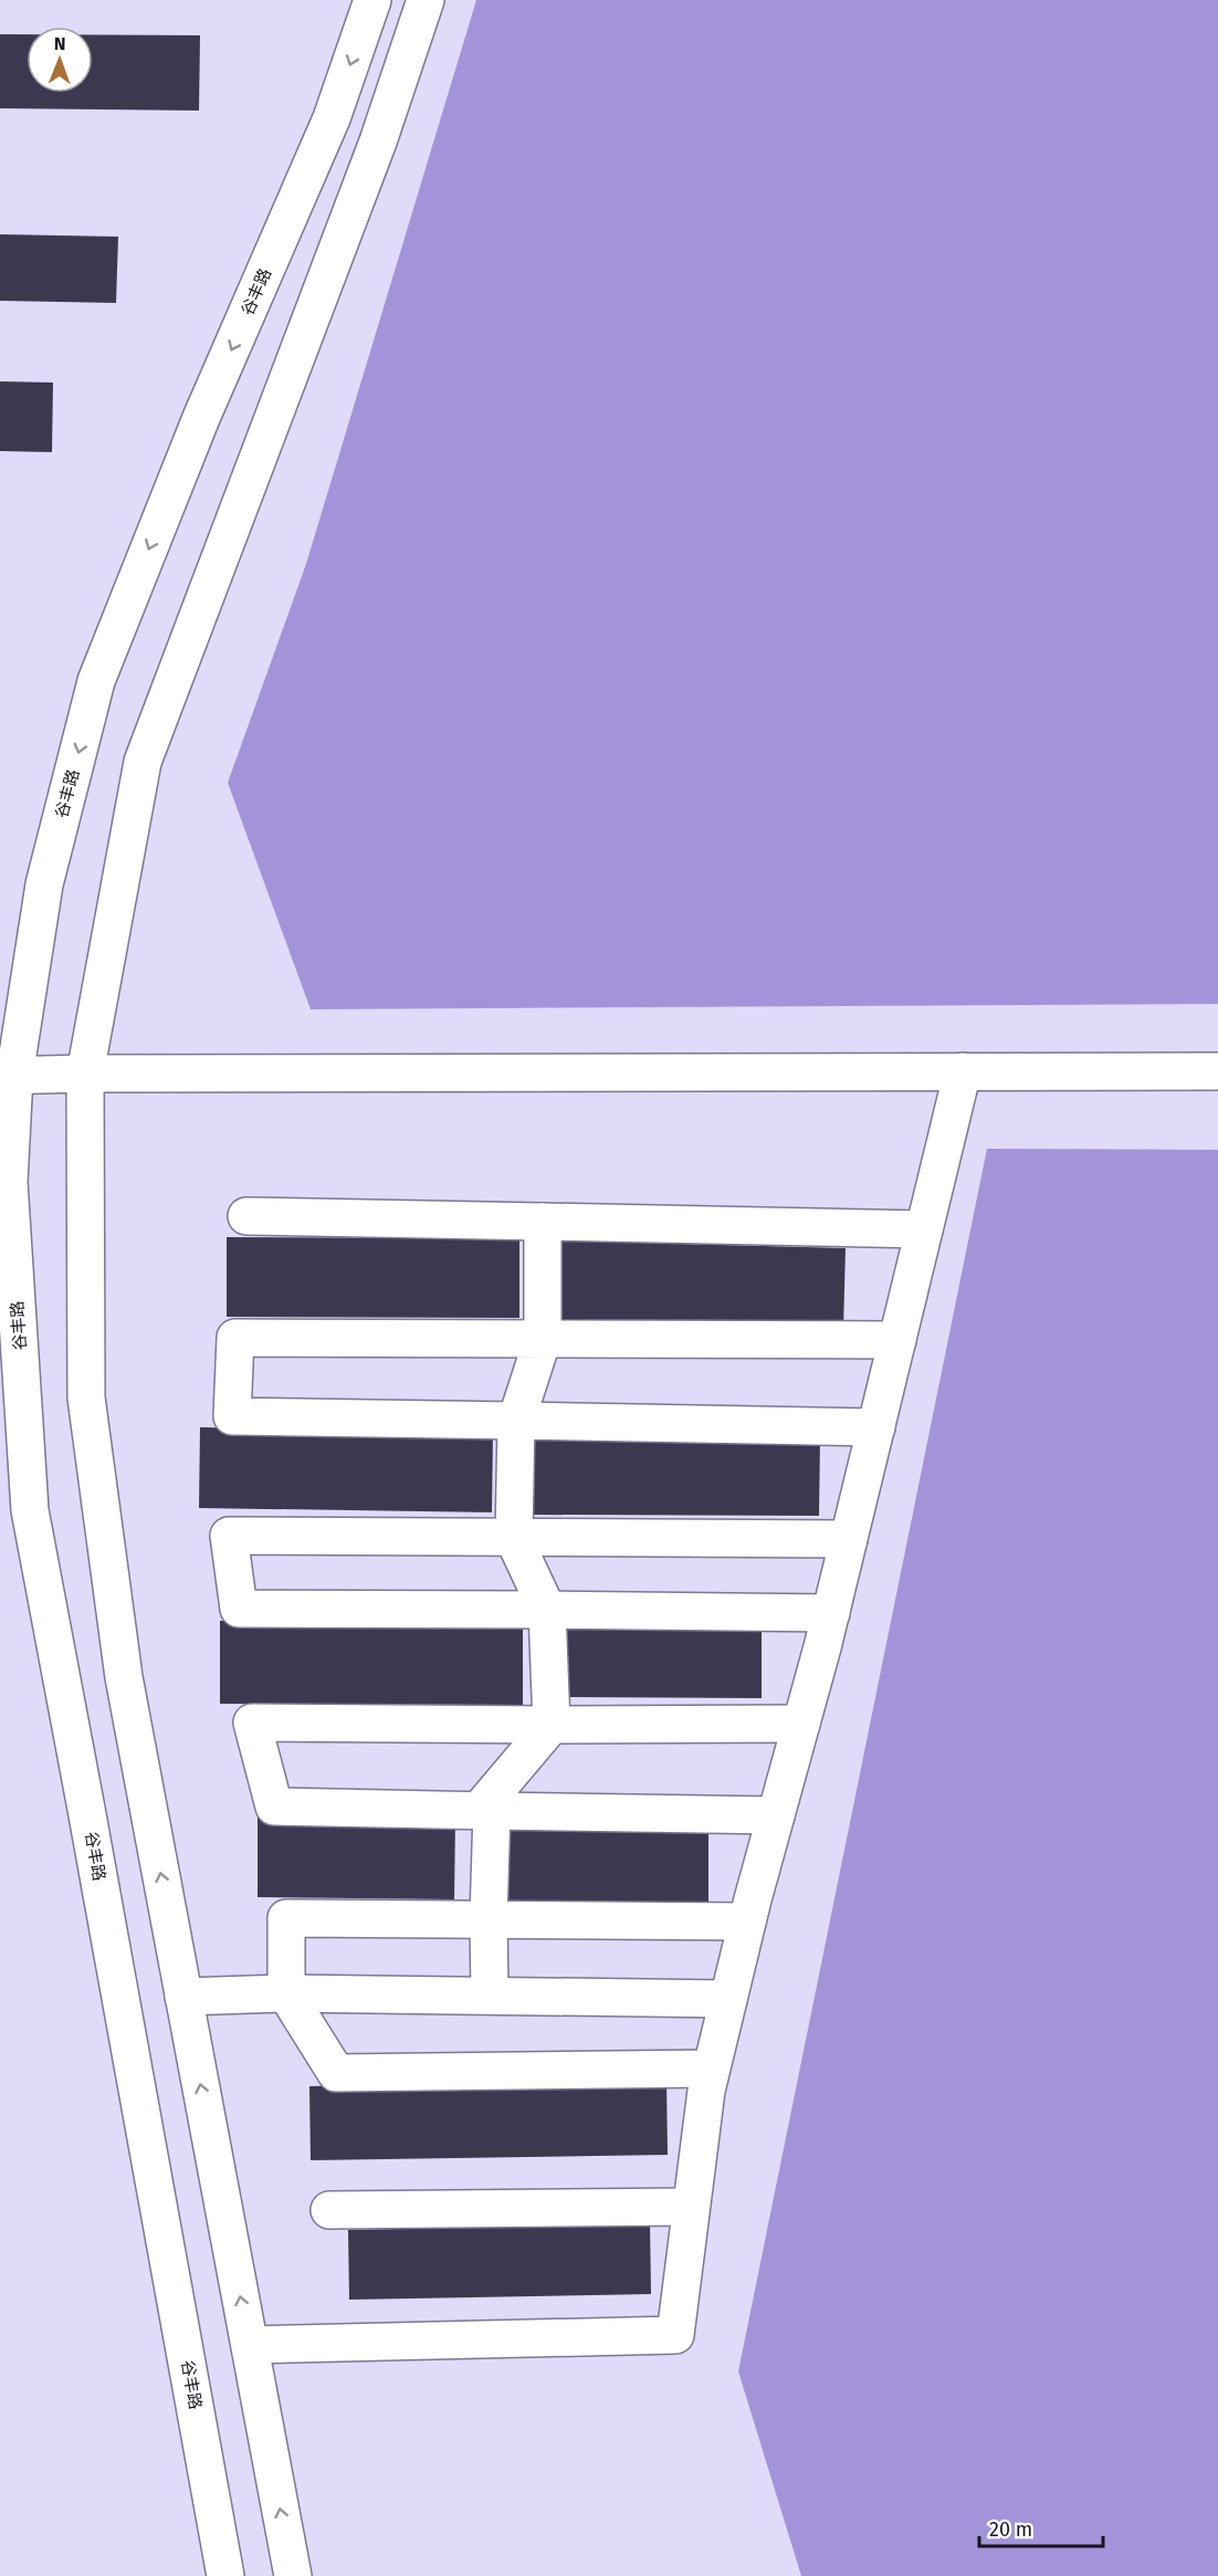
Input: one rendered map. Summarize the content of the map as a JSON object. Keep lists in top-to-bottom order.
{
  "streets": {
    "street": ["谷丰路"]
  },
  "scale_bar": "20 m",
  "north": "top"
}
